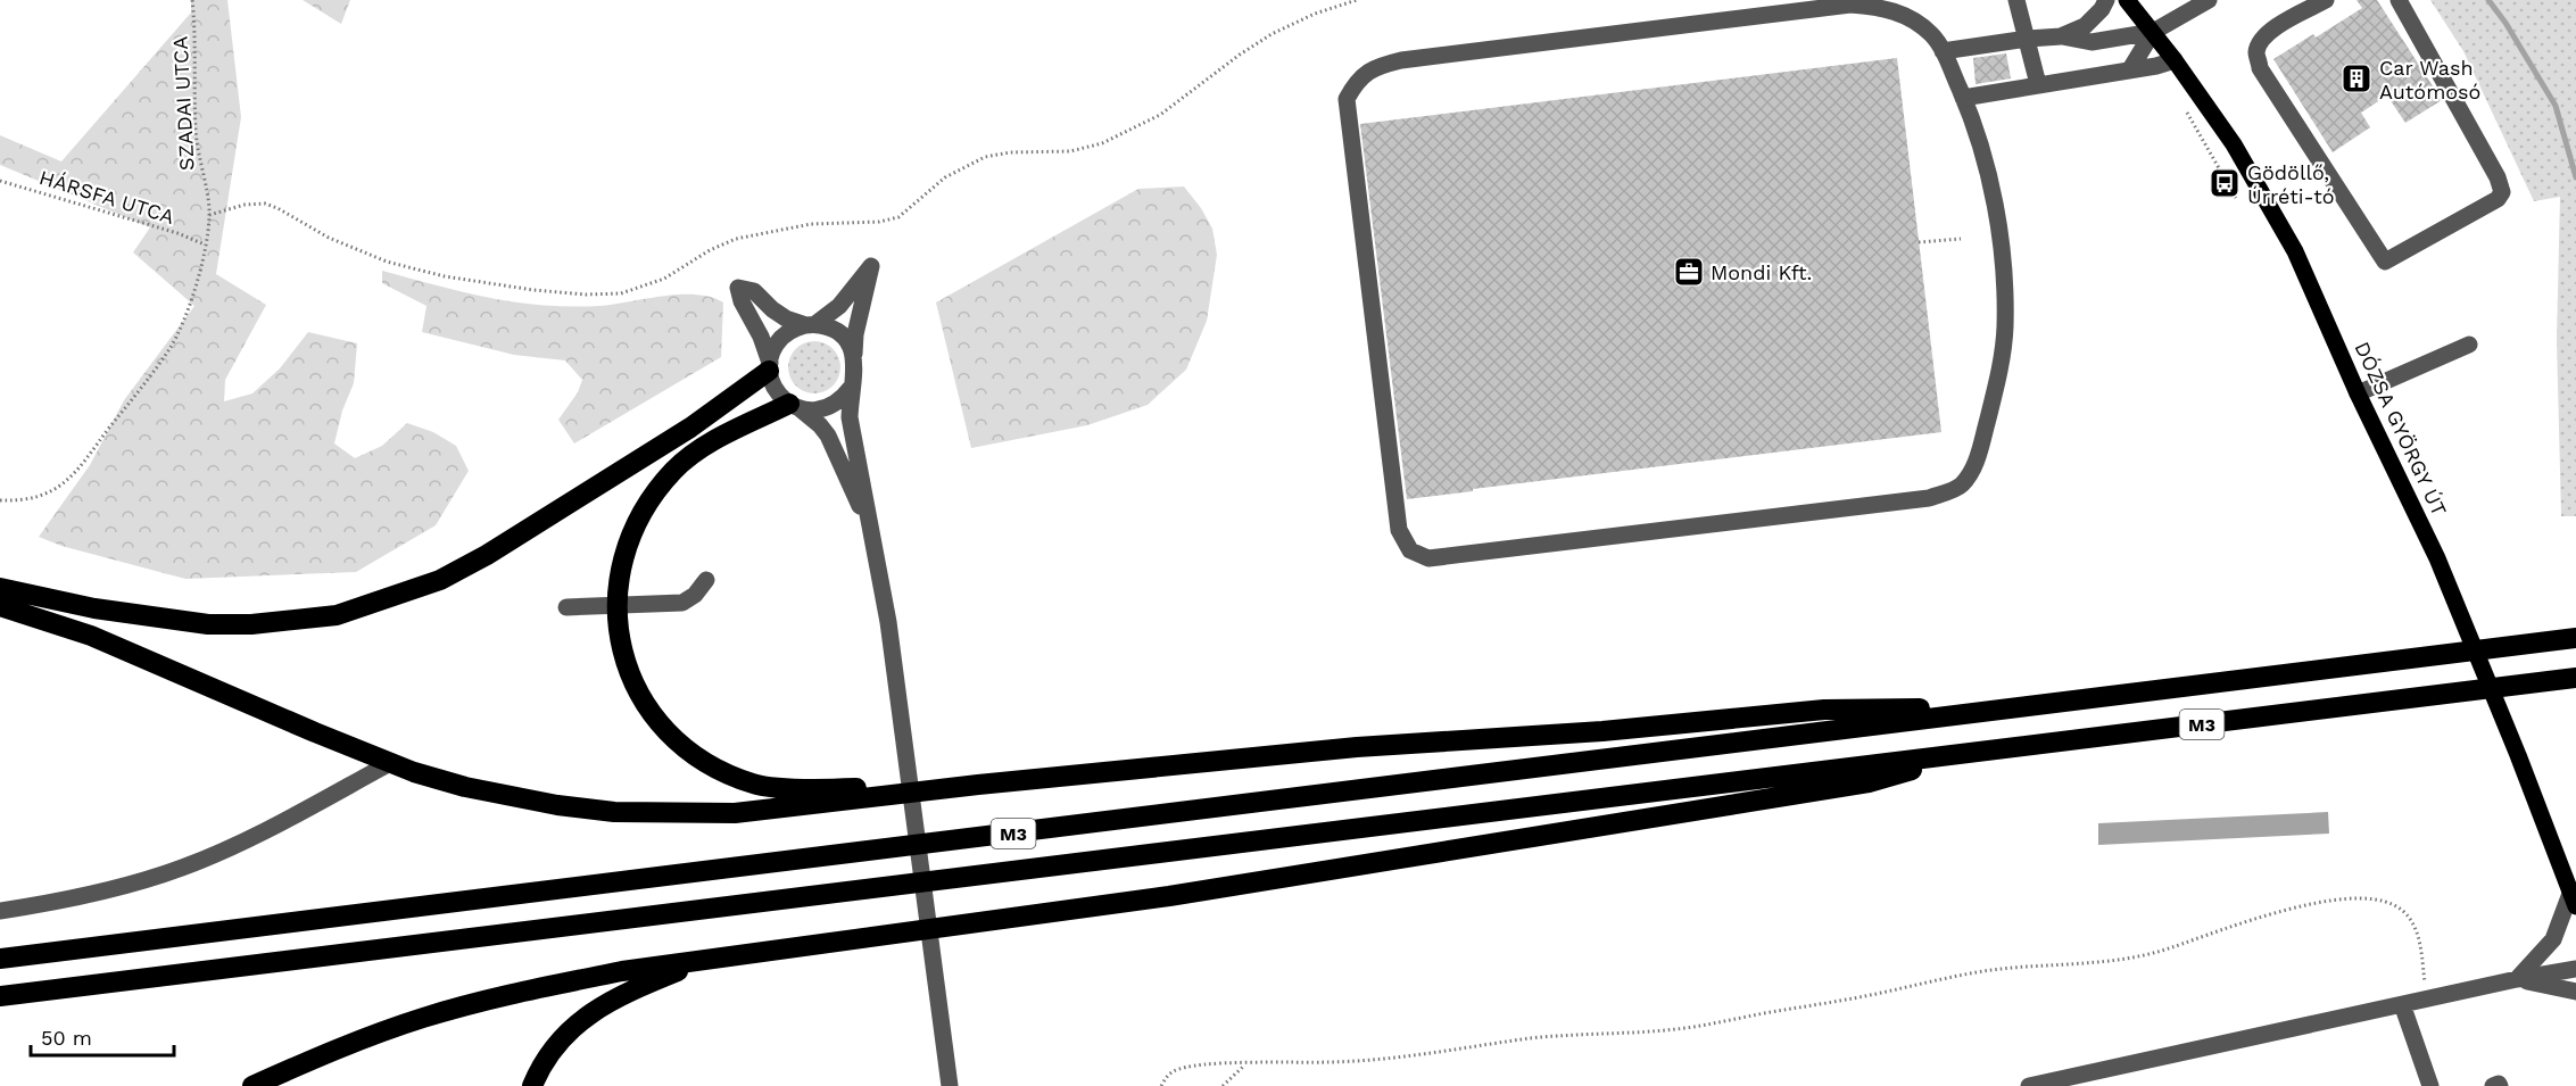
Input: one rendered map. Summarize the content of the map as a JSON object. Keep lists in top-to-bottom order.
{
  "streets": {
    "highway": ["M3"],
    "main road": ["DÓZSA GYÖRGY ÚT"],
    "path": ["SZADAI UTCA", "HÁRSFA UTCA"]
  },
  "crossings": [
    ["SZADAI UTCA", "HÁRSFA UTCA"]
  ],
  "places": {
    "building": ["Car Wash Autómosó"],
    "bus stop": ["Gödöllő, Úrréti-tó"],
    "office": ["Mondi Kft."]
  },
  "scale_bar": "50 m"
}
